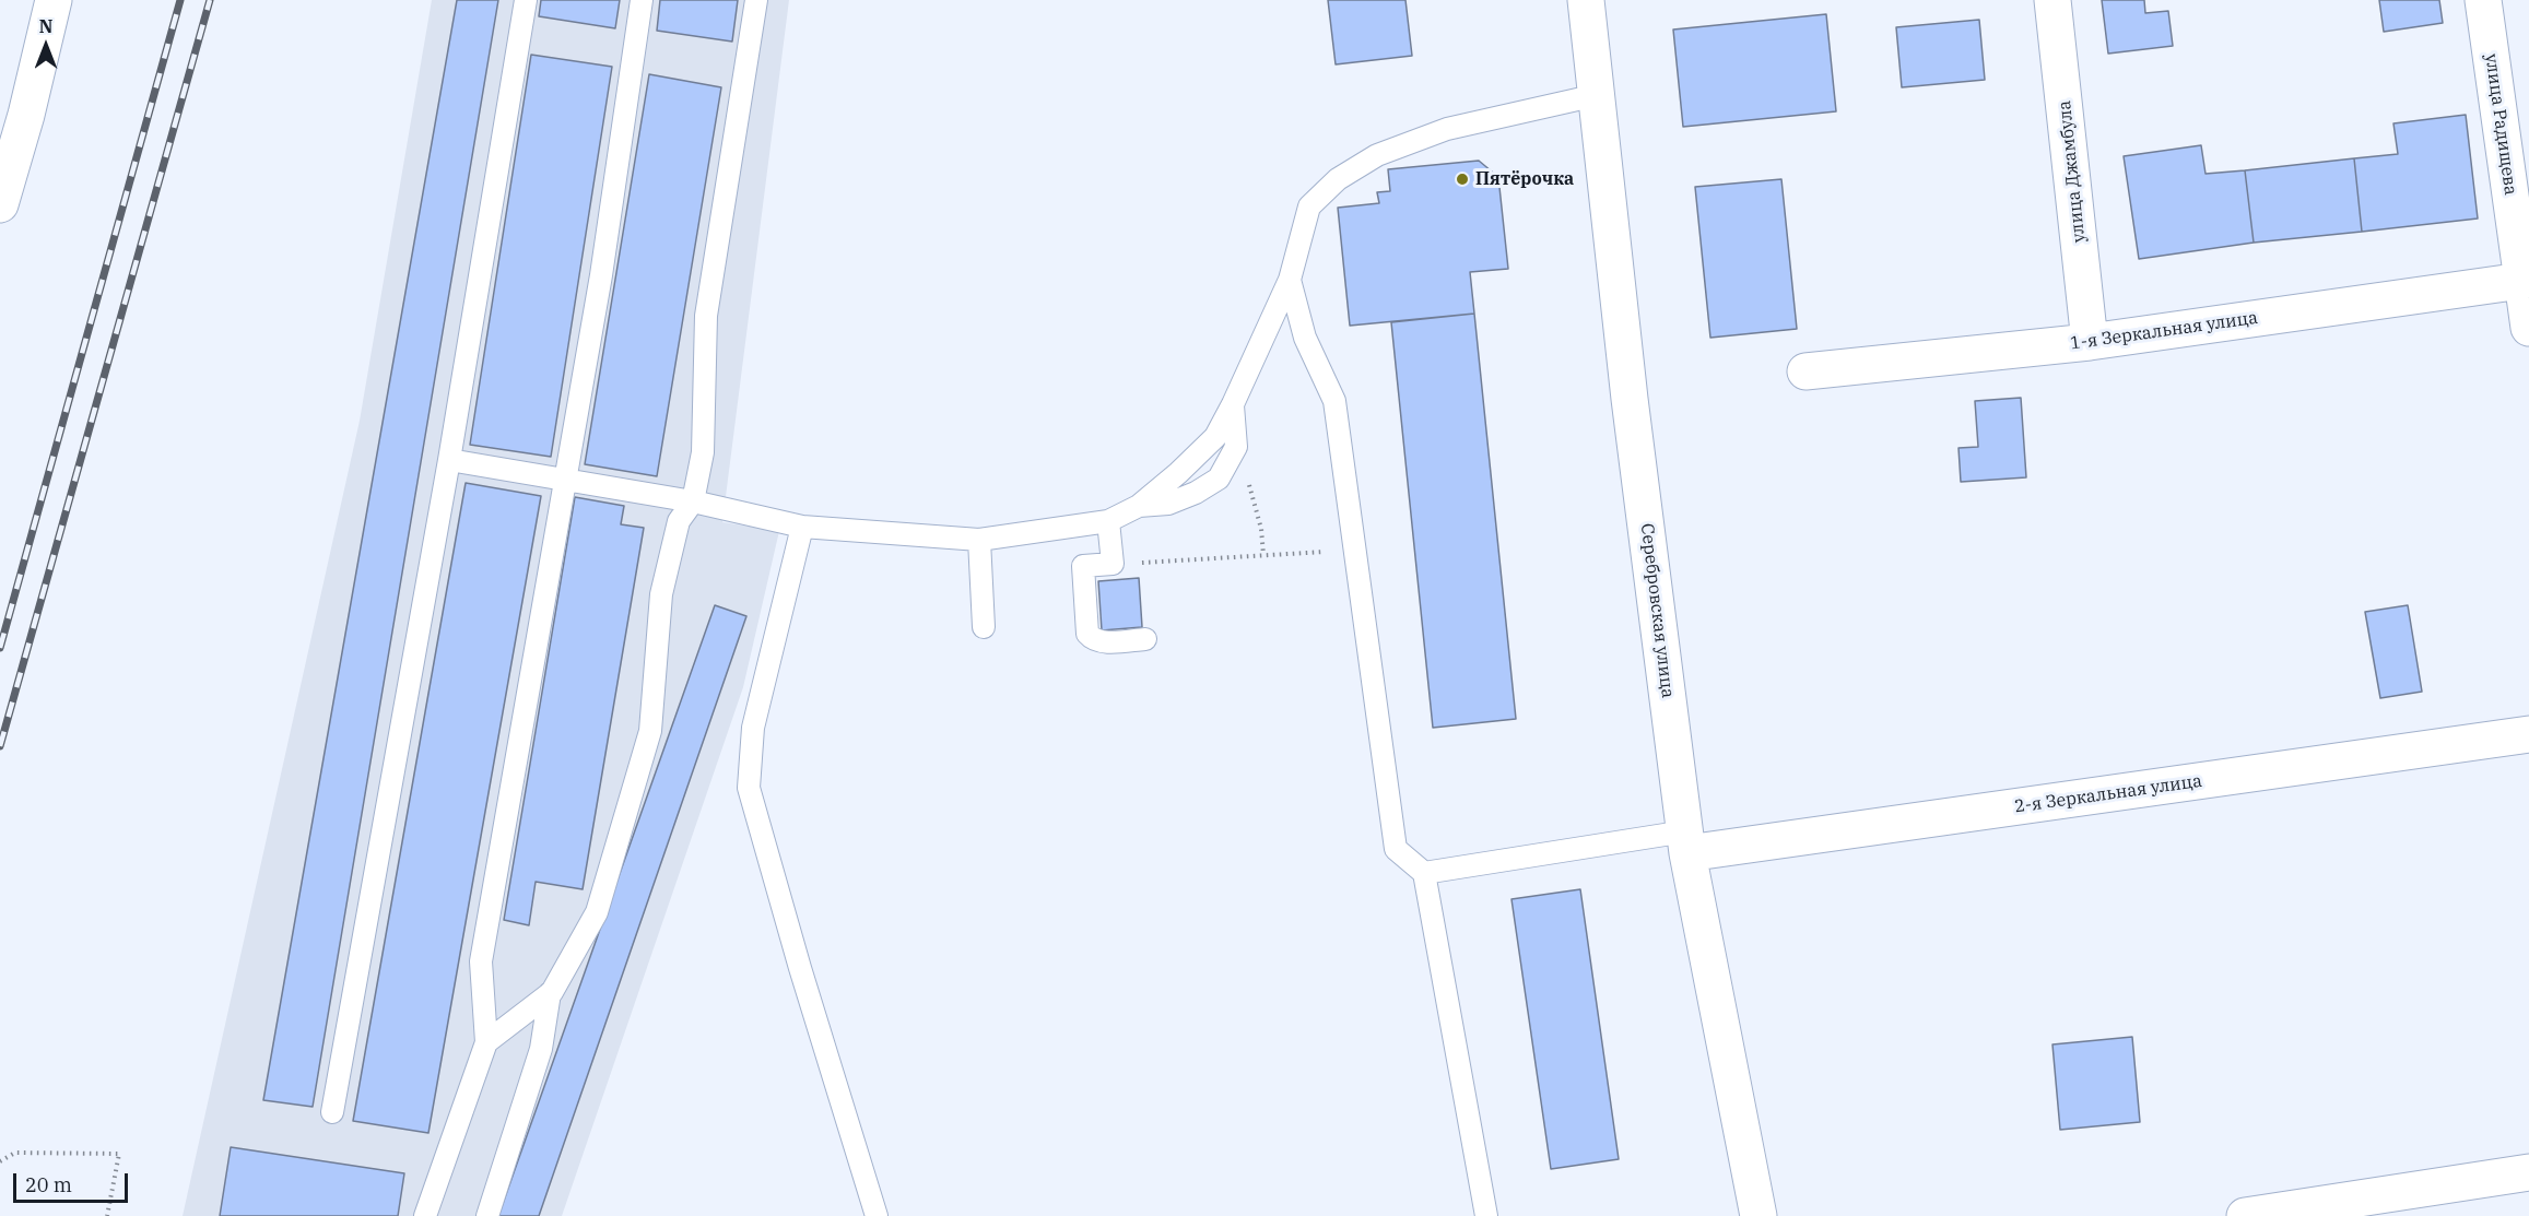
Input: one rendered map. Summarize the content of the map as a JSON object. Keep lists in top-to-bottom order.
{
  "streets": {
    "street": [
      "улица Радищева",
      "улица Джамбула",
      "1-я Зеркальная улица",
      "Серебровская улица",
      "2-я Зеркальная улица"
    ]
  },
  "crossings": [
    ["улица Радищева", "1-я Зеркальная улица"],
    ["улица Джамбула", "1-я Зеркальная улица"],
    ["Серебровская улица", "2-я Зеркальная улица"]
  ],
  "places": ["Пятёрочка"],
  "scale_bar": "20 m",
  "north": "top"
}
